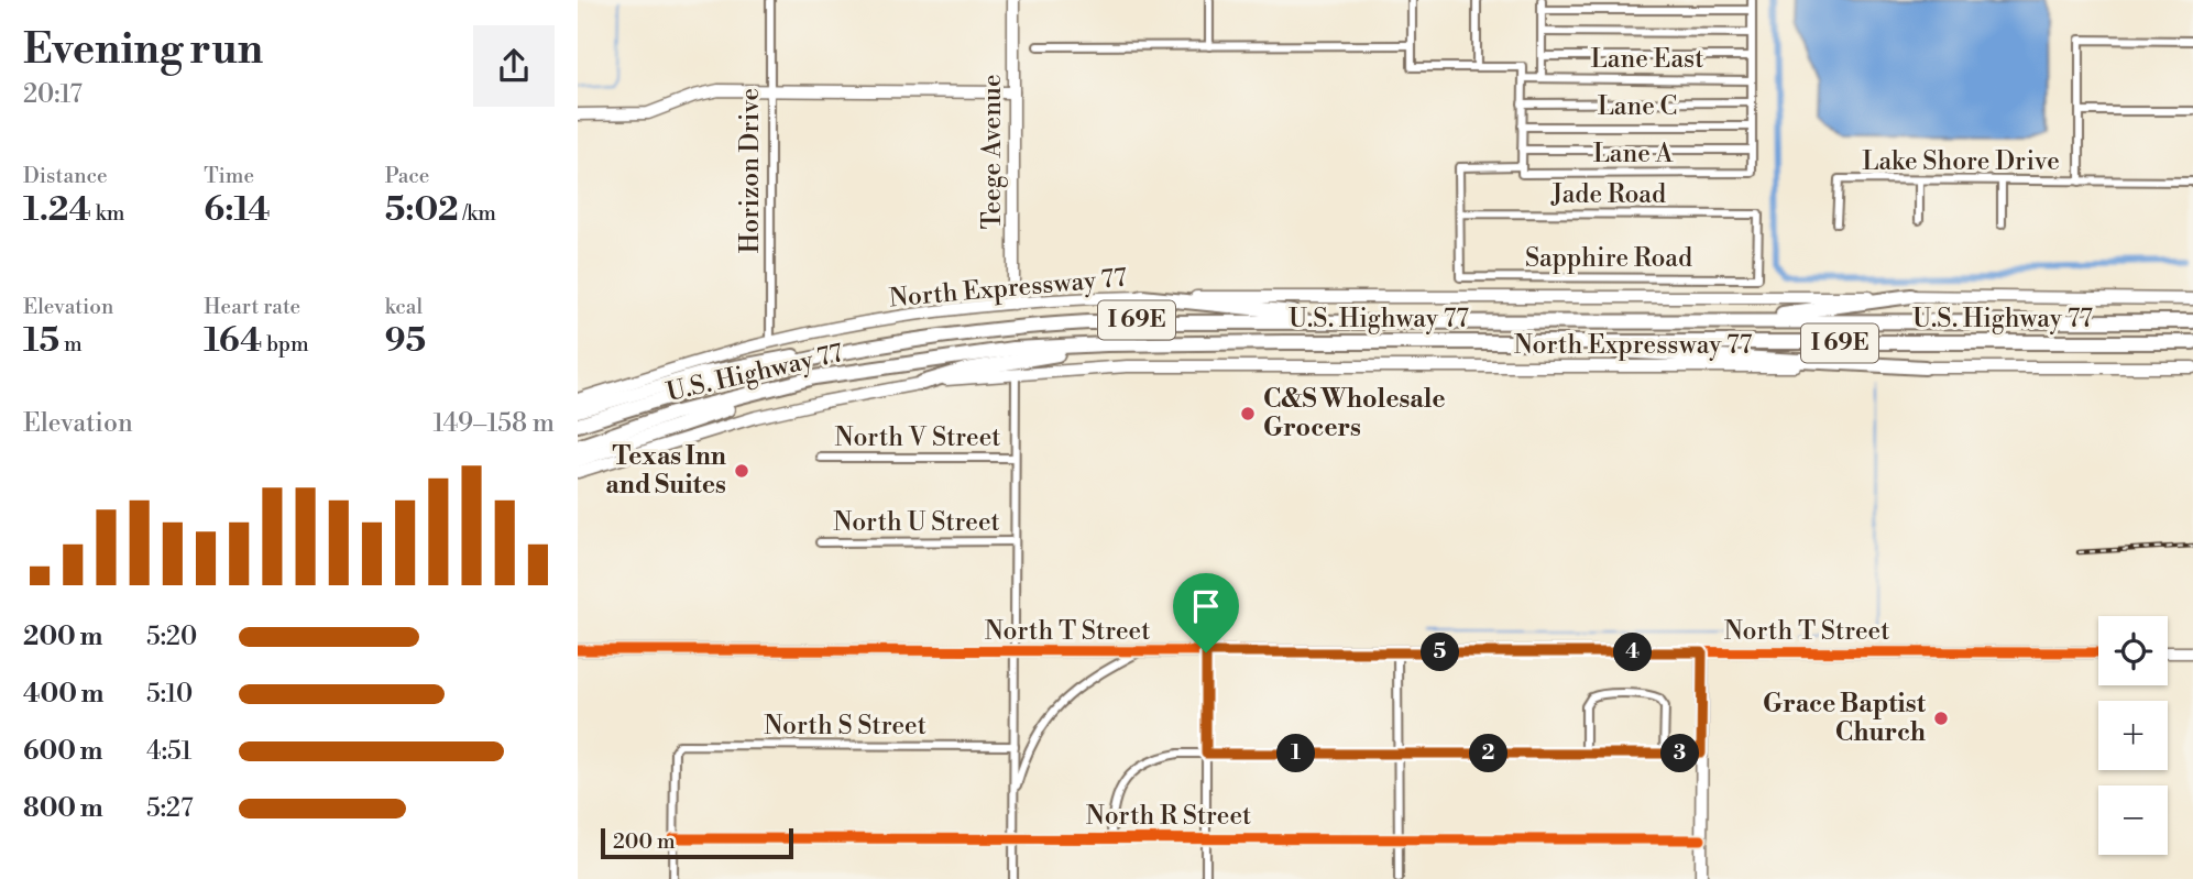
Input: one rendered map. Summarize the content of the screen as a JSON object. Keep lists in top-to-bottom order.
{
  "streets": {
    "highway": ["U.S. Highway 77", "I 69E"],
    "main road": ["Teege Avenue", "North Expressway 77", "North T Street"],
    "street": [
      "Lane East",
      "Lane C",
      "Lane A",
      "Lake Shore Drive",
      "Horizon Drive",
      "Jade Road",
      "Sapphire Road",
      "North V Street",
      "North U Street",
      "North S Street",
      "North R Street"
    ]
  },
  "crossings": [
    ["Teege Avenue", "North Expressway 77"],
    ["Horizon Drive", "North Expressway 77"],
    ["Jade Road", "Sapphire Road"],
    ["North S Street", "North R Street"]
  ],
  "places": ["C&S Wholesale Grocers", "Texas Inn and Suites", "Grace Baptist Church"],
  "scale_bar": "200 m",
  "page": {
    "heading": ["Evening run", "20:17"],
    "stats": [
      ["Distance", "1.24 km"],
      ["Time", "6:14"],
      ["Pace", "5:02 /km"],
      ["Elevation", "15 m"],
      ["Heart rate", "164 bpm"],
      ["kcal", "95"]
    ],
    "chart": ["Elevation", "149–158 m"],
    "list": [
      {
        "name": "200 m",
        "note": "5:20"
      },
      {
        "name": "400 m",
        "note": "5:10"
      },
      {
        "name": "600 m",
        "note": "4:51"
      },
      {
        "name": "800 m",
        "note": "5:27"
      }
    ],
    "map_buttons": ["+", "−"],
    "pins": [
      "4",
      "5",
      "1",
      "2",
      "3"
    ],
    "scale": "200 m"
  }
}
